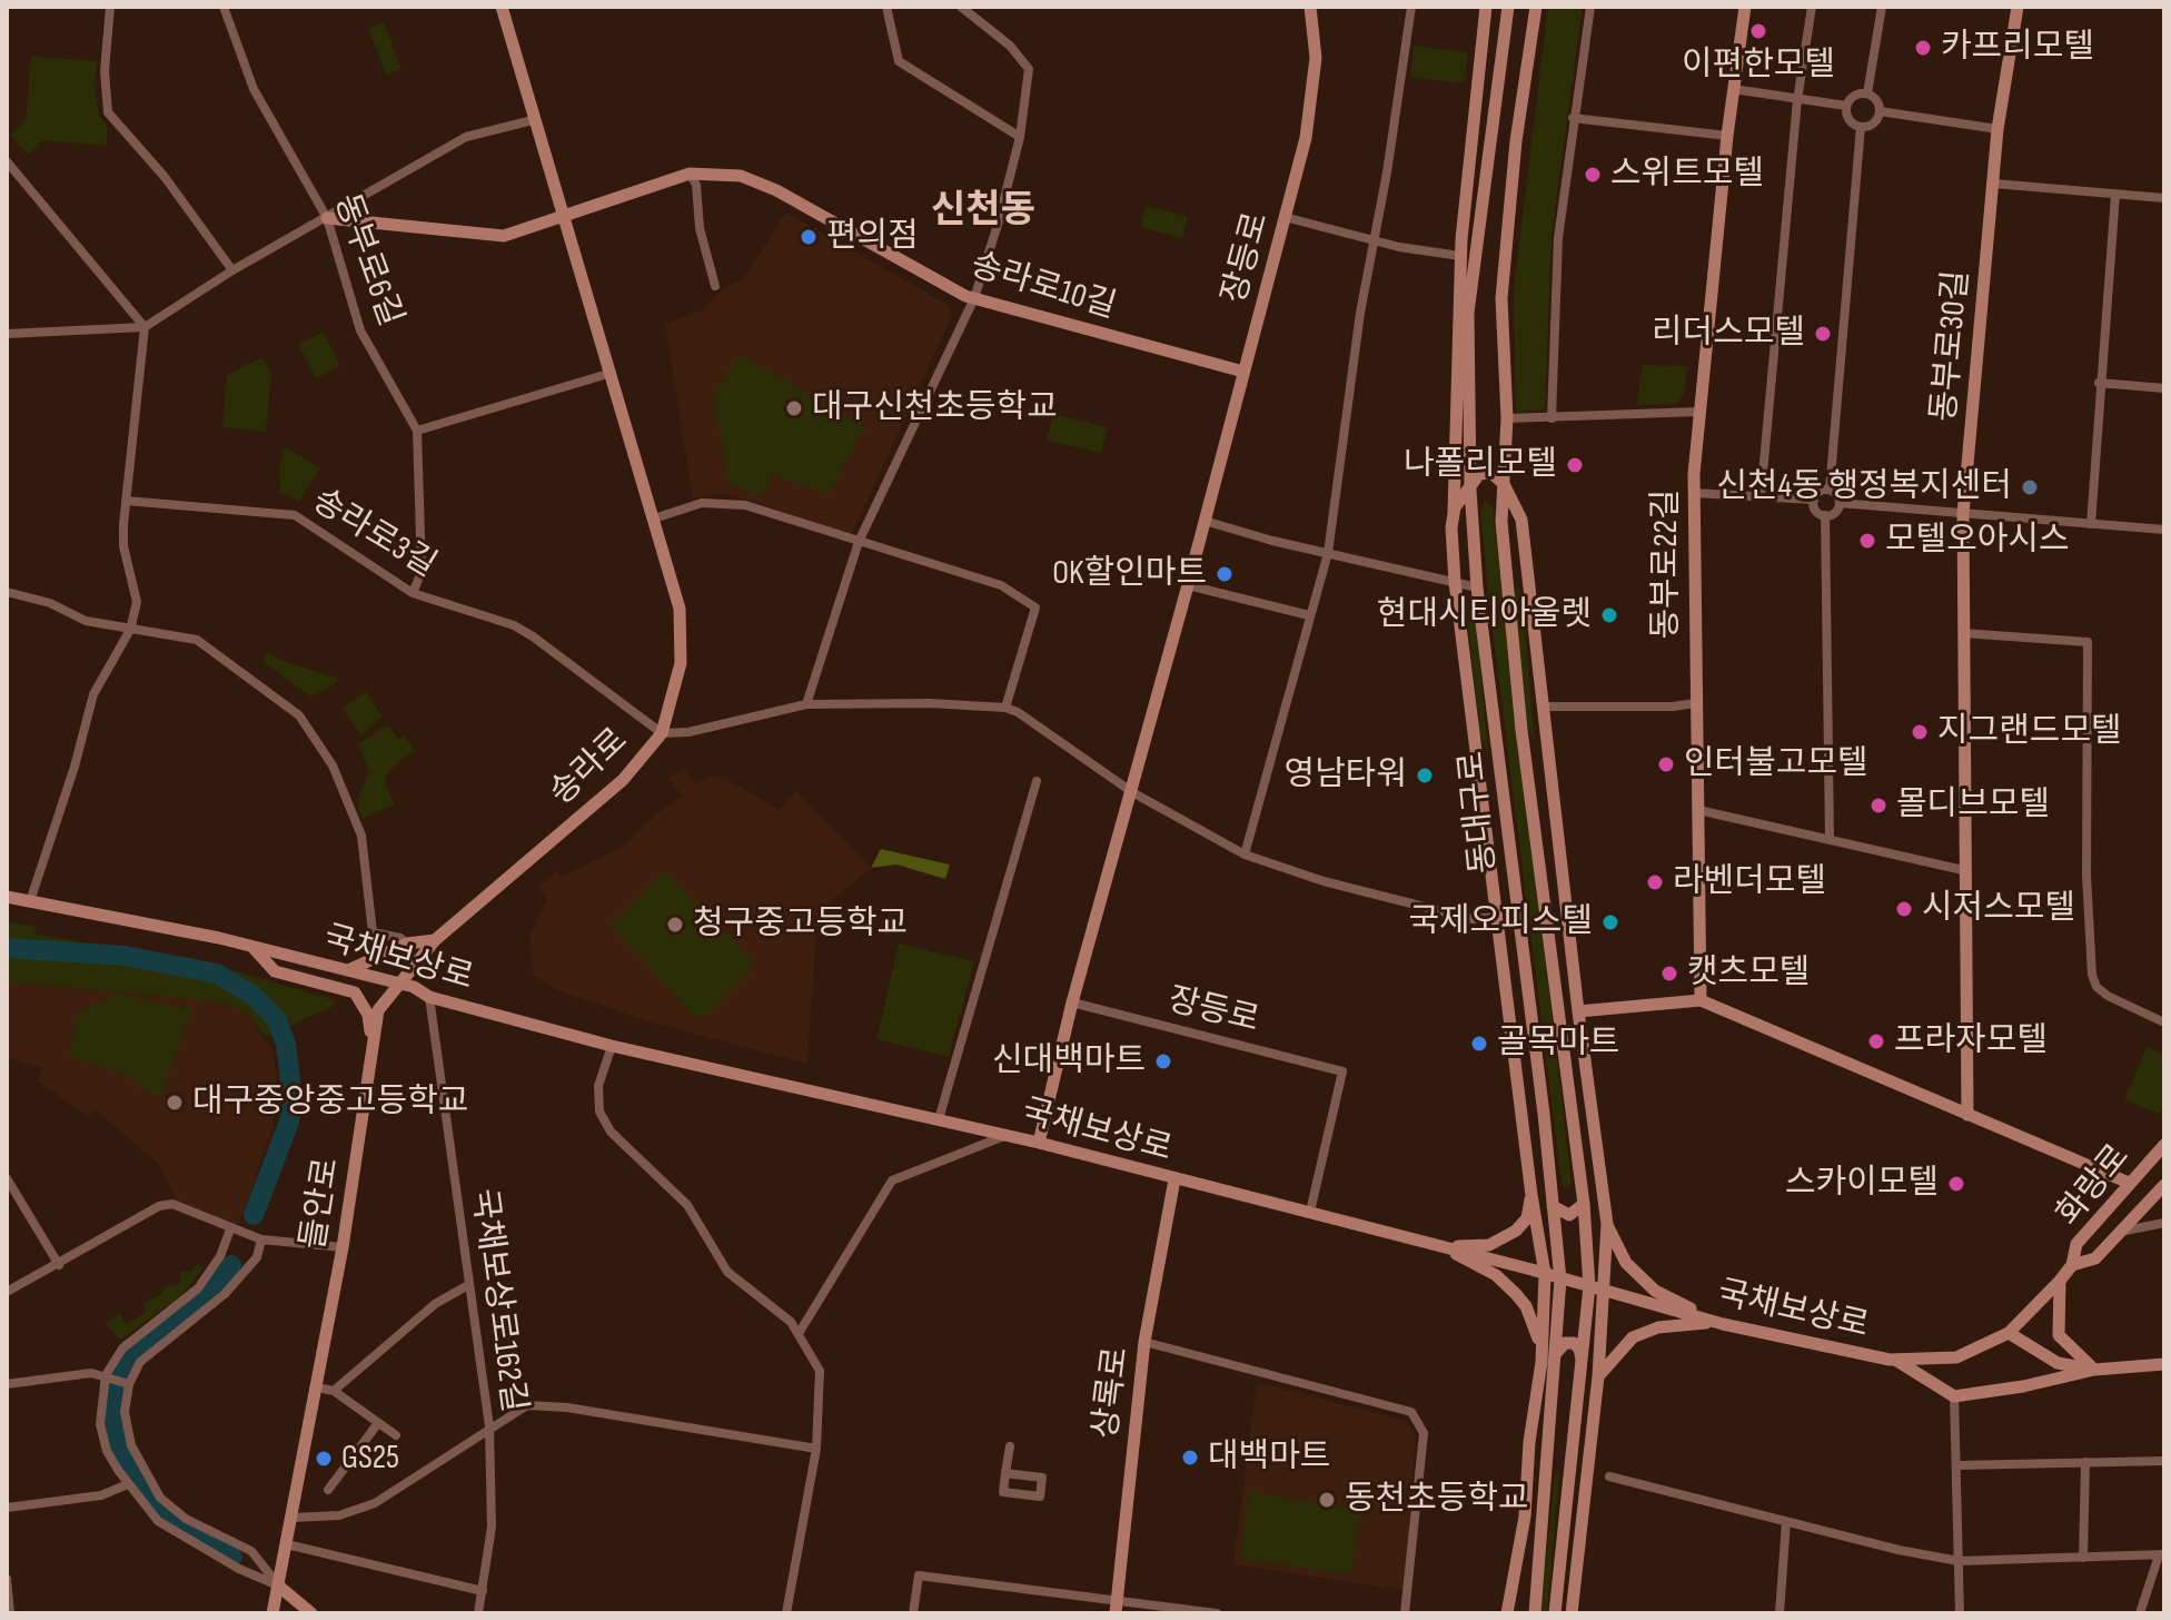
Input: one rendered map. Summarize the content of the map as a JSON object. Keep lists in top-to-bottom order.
{
  "streets": {
    "main road": [
      "장등로",
      "송라로10길",
      "동부로30길",
      "동부로22길",
      "송라로",
      "동대구로",
      "국채보상로",
      "화랑로",
      "들안로",
      "상록로"
    ],
    "street": ["동부로6길", "송라로3길", "국채보상로162길"]
  },
  "crossings": [
    ["장등로", "송라로10길"],
    ["장등로", "국채보상로"],
    ["동부로6길", "송라로10길"],
    ["동부로6길", "송라로3길"],
    ["송라로10길", "송라로"],
    ["송라로3길", "송라로"],
    ["송라로", "국채보상로"],
    ["송라로", "들안로"],
    ["동대구로", "국채보상로"],
    ["국채보상로", "화랑로"],
    ["국채보상로", "들안로"],
    ["국채보상로", "국채보상로162길"],
    ["국채보상로", "상록로"]
  ],
  "districts": ["신천동"],
  "places": [
    "이편한모텔",
    "카프리모텔",
    "스위트모텔",
    "편의점",
    "리더스모텔",
    "대구신천초등학교",
    "나폴리모텔",
    "신천4동 행정복지센터",
    "모텔오아시스",
    "OK할인마트",
    "현대시티아울렛",
    "지그랜드모텔",
    "인터불고모텔",
    "영남타워",
    "몰디브모텔",
    "라벤더모텔",
    "시저스모텔",
    "국제오피스텔",
    "청구중고등학교",
    "캣츠모텔",
    "프라자모텔",
    "골목마트",
    "신대백마트",
    "대구중앙중고등학교",
    "스카이모텔",
    "대백마트",
    "GS25",
    "동천초등학교"
  ]
}
